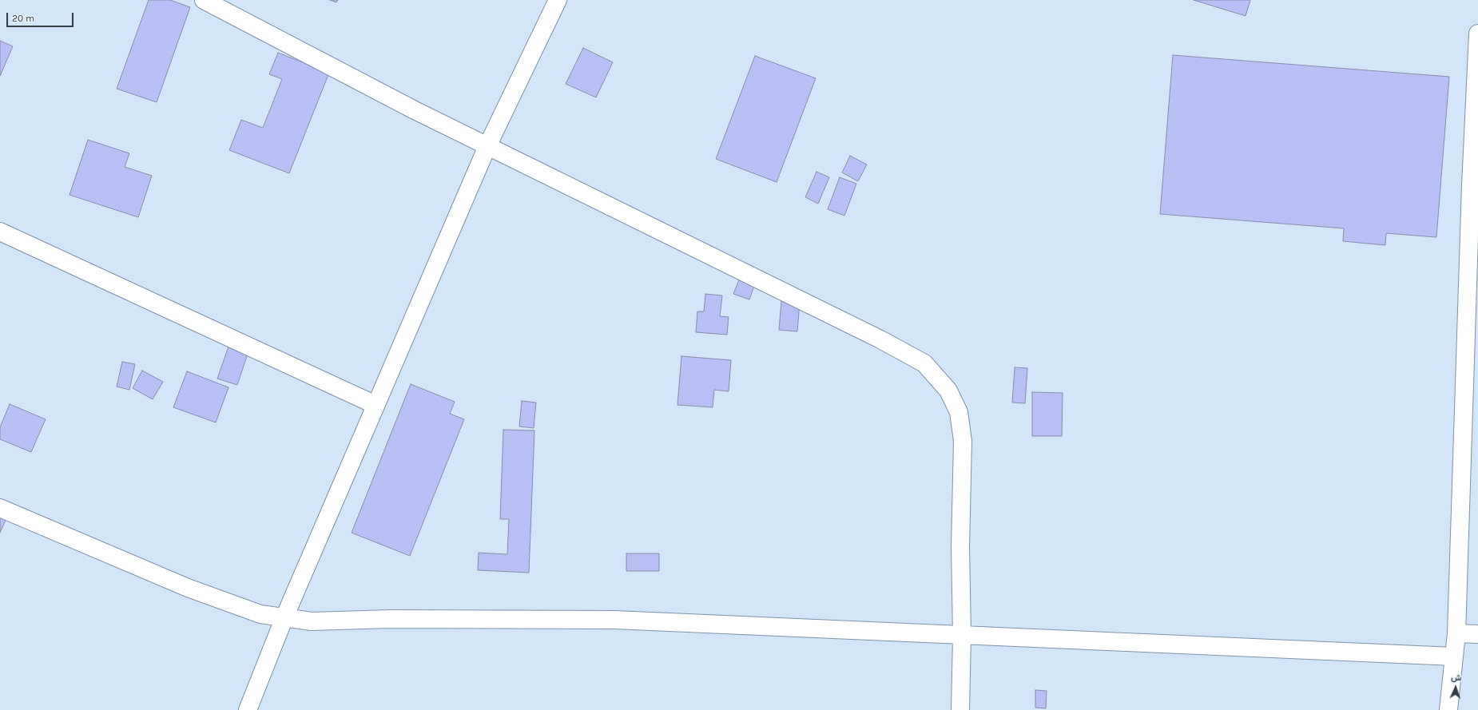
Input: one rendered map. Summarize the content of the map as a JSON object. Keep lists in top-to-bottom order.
{
  "scale_bar": "20 m",
  "north": "top"
}
